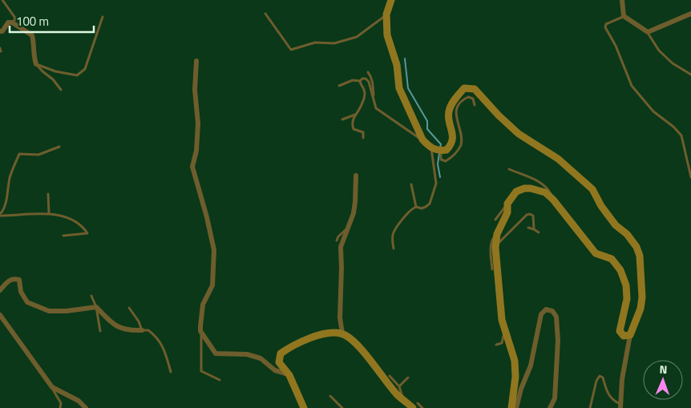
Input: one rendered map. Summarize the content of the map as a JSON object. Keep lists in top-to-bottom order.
{
  "scale_bar": "100 m",
  "north": "top"
}
